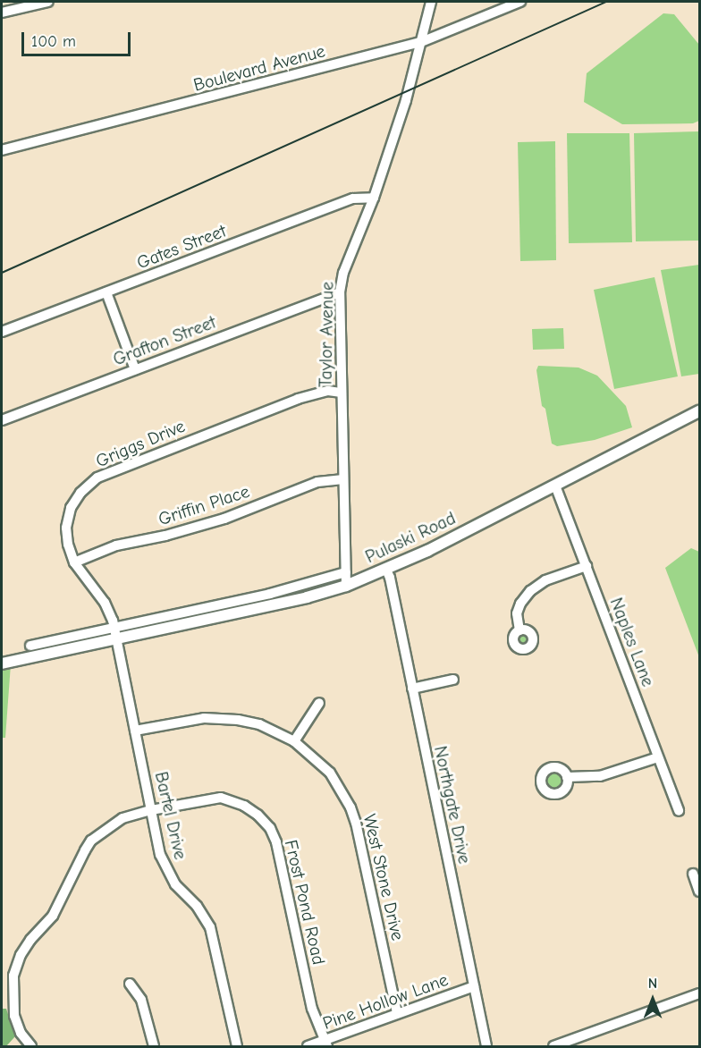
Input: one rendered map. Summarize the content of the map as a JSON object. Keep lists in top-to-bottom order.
{
  "streets": {
    "main road": ["Pulaski Road"],
    "street": [
      "Boulevard Avenue",
      "Gates Street",
      "Taylor Avenue",
      "Grafton Street",
      "Griggs Drive",
      "Griffin Place",
      "Naples Lane",
      "Northgate Drive",
      "Bartel Drive",
      "West Stone Drive",
      "Frost Pond Road",
      "Pine Hollow Lane"
    ]
  },
  "crossings": [
    ["Boulevard Avenue", "Taylor Avenue"],
    ["Gates Street", "Taylor Avenue"],
    ["Taylor Avenue", "Grafton Street"],
    ["Taylor Avenue", "Griggs Drive"],
    ["Taylor Avenue", "Griffin Place"],
    ["Taylor Avenue", "Pulaski Road"],
    ["Griggs Drive", "Griffin Place"],
    ["Griggs Drive", "Pulaski Road"],
    ["Griggs Drive", "Bartel Drive"],
    ["Pulaski Road", "Naples Lane"],
    ["Pulaski Road", "Northgate Drive"],
    ["Pulaski Road", "Bartel Drive"],
    ["Northgate Drive", "Pine Hollow Lane"],
    ["Bartel Drive", "West Stone Drive"],
    ["Bartel Drive", "Frost Pond Road"],
    ["West Stone Drive", "Pine Hollow Lane"],
    ["Frost Pond Road", "Pine Hollow Lane"]
  ],
  "scale_bar": "100 m",
  "north": "top"
}
